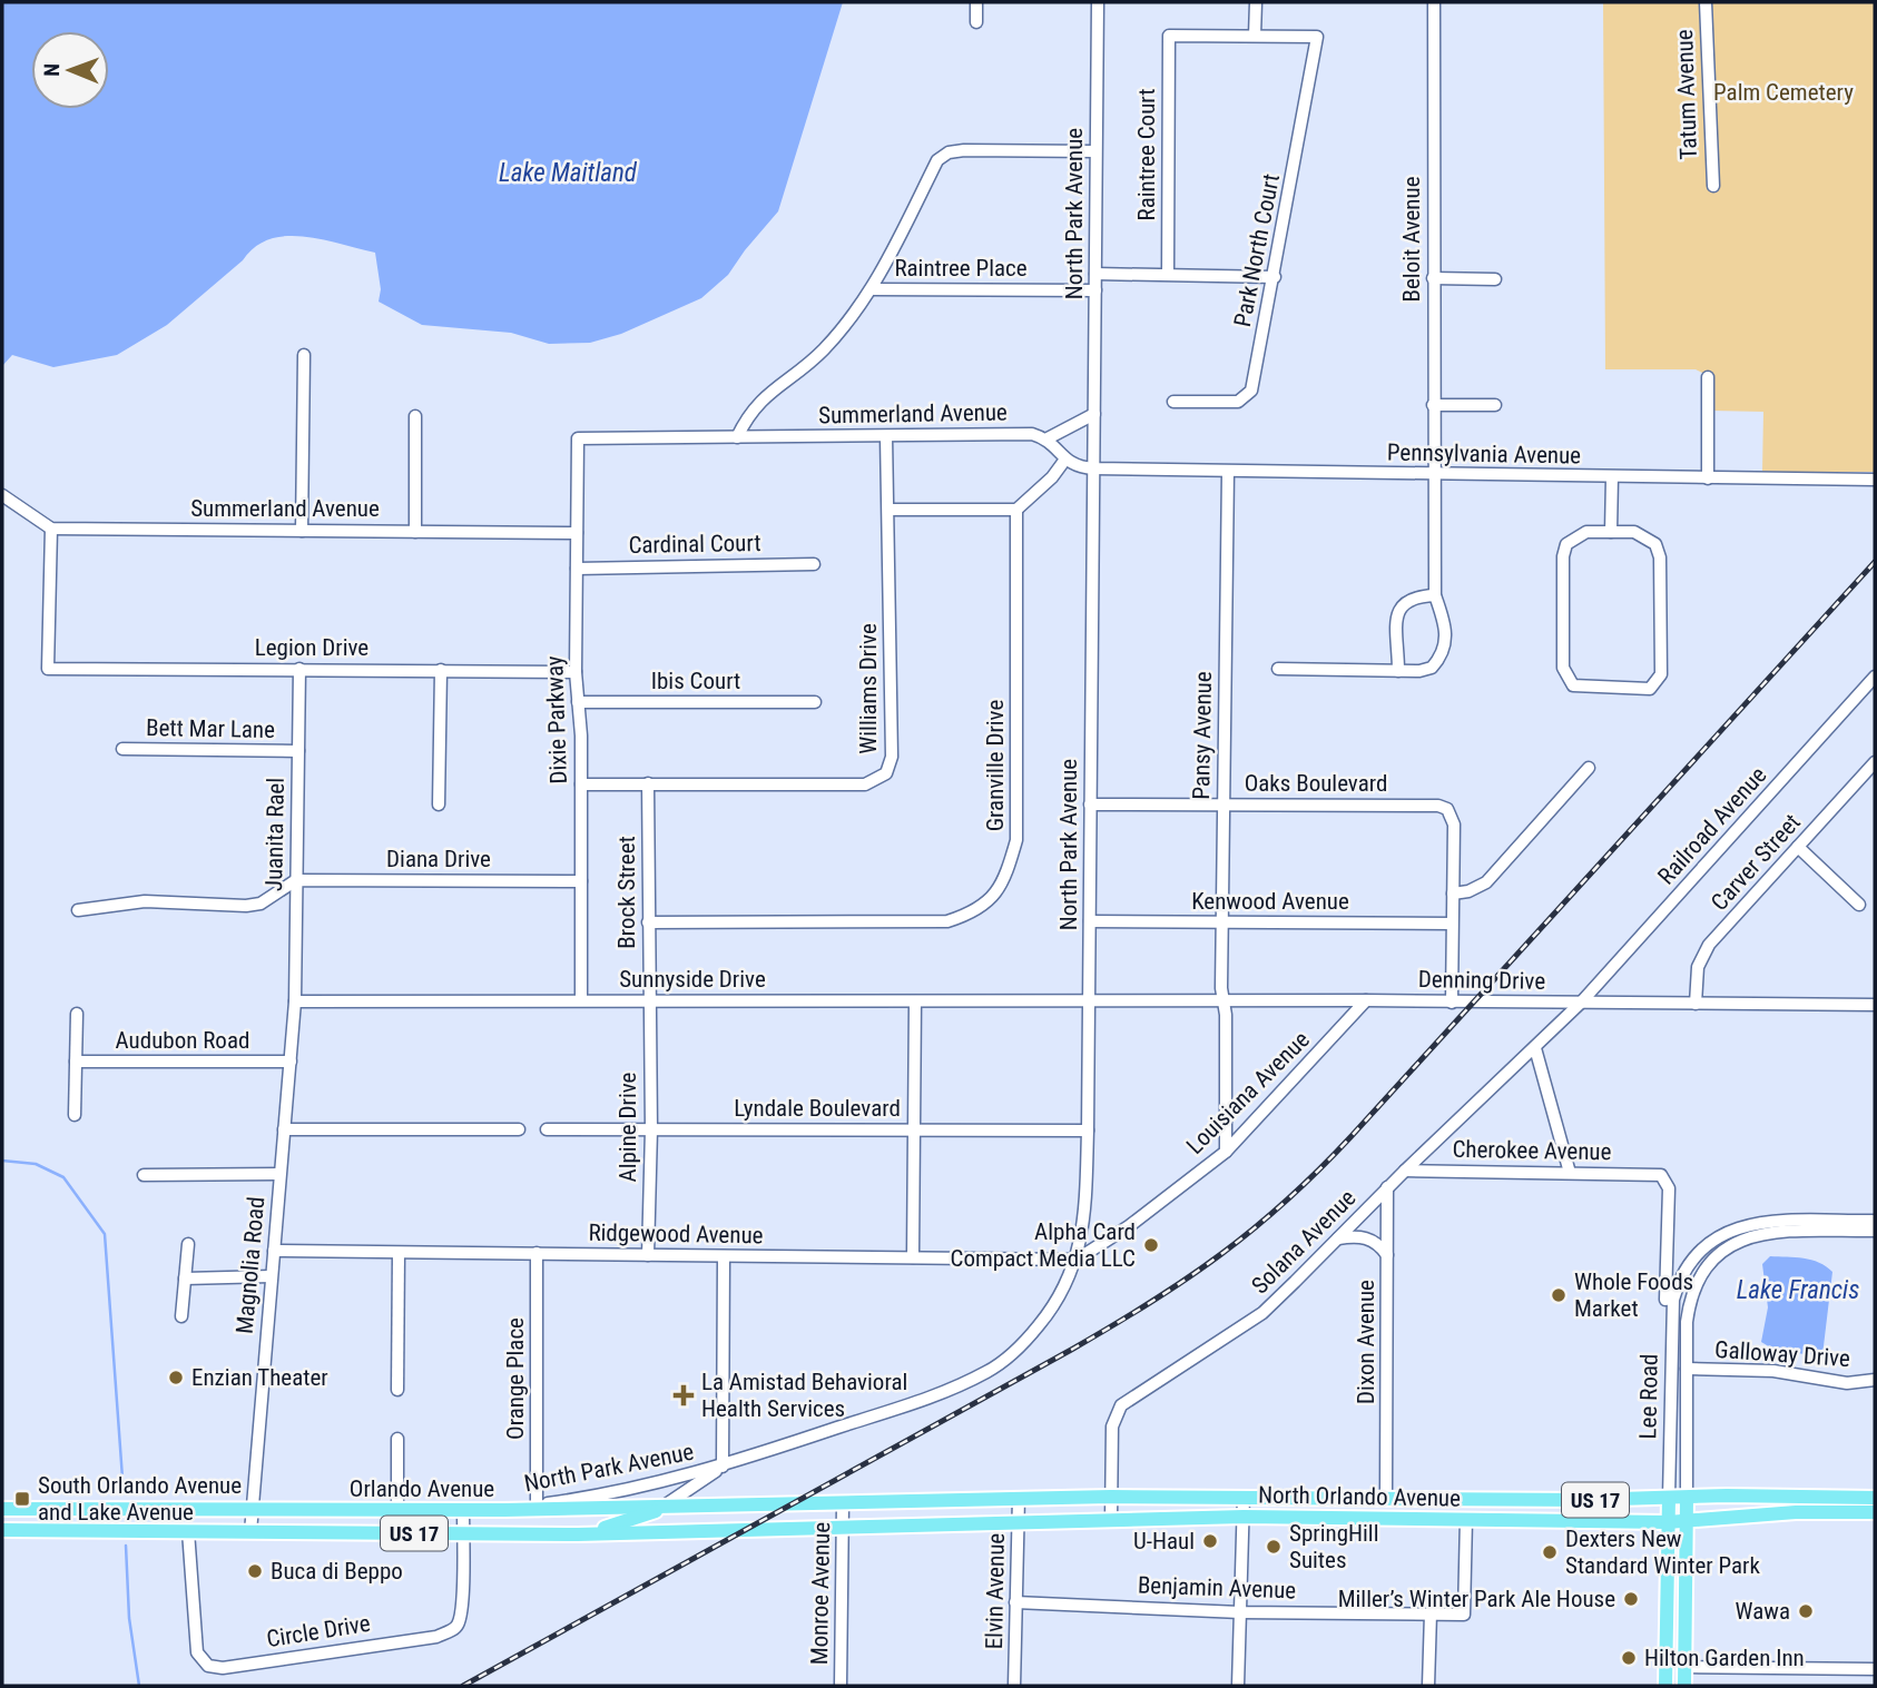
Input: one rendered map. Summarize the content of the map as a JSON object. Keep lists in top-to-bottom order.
{
  "streets": {
    "main road": [
      "Lee Road",
      "Orlando Avenue",
      "North Orlando Avenue",
      "US 17"
    ],
    "street": [
      "Tatum Avenue",
      "Raintree Court",
      "North Park Avenue",
      "Beloit Avenue",
      "Park North Court",
      "Raintree Place",
      "Summerland Avenue",
      "Pennsylvania Avenue",
      "Cardinal Court",
      "Legion Drive",
      "Ibis Court",
      "Williams Drive",
      "Dixie Parkway",
      "Bett Mar Lane",
      "Pansy Avenue",
      "Granville Drive",
      "Oaks Boulevard",
      "Railroad Avenue",
      "Juanita Rael",
      "Diana Drive",
      "Carver Street",
      "Brock Street",
      "Kenwood Avenue",
      "Sunnyside Drive",
      "Denning Drive",
      "Audubon Road",
      "Louisiana Avenue",
      "Lyndale Boulevard",
      "Alpine Drive",
      "Cherokee Avenue",
      "Ridgewood Avenue",
      "Solana Avenue",
      "Magnolia Road",
      "Dixon Avenue",
      "Galloway Drive",
      "Orange Place",
      "Benjamin Avenue",
      "Elvin Avenue",
      "Monroe Avenue",
      "Circle Drive"
    ]
  },
  "crossings": [
    ["Raintree Court", "Park North Court"],
    ["North Park Avenue", "Raintree Place"],
    ["North Park Avenue", "Pennsylvania Avenue"],
    ["North Park Avenue", "Oaks Boulevard"],
    ["North Park Avenue", "Kenwood Avenue"],
    ["North Park Avenue", "Sunnyside Drive"],
    ["North Park Avenue", "Denning Drive"],
    ["North Park Avenue", "Louisiana Avenue"],
    ["North Park Avenue", "Lyndale Boulevard"],
    ["North Park Avenue", "Ridgewood Avenue"],
    ["North Park Avenue", "Orange Place"],
    ["North Park Avenue", "Orlando Avenue"],
    ["Beloit Avenue", "Pennsylvania Avenue"],
    ["Summerland Avenue", "Legion Drive"],
    ["Summerland Avenue", "Williams Drive"],
    ["Summerland Avenue", "Dixie Parkway"],
    ["Pennsylvania Avenue", "Pansy Avenue"],
    ["Cardinal Court", "Dixie Parkway"],
    ["Legion Drive", "Dixie Parkway"],
    ["Legion Drive", "Juanita Rael"],
    ["Ibis Court", "Dixie Parkway"],
    ["Williams Drive", "Dixie Parkway"],
    ["Williams Drive", "Brock Street"],
    ["Dixie Parkway", "Diana Drive"],
    ["Dixie Parkway", "Sunnyside Drive"],
    ["Bett Mar Lane", "Juanita Rael"],
    ["Pansy Avenue", "Oaks Boulevard"],
    ["Pansy Avenue", "Kenwood Avenue"],
    ["Pansy Avenue", "Denning Drive"],
    ["Pansy Avenue", "Louisiana Avenue"],
    ["Granville Drive", "Brock Street"],
    ["Railroad Avenue", "Denning Drive"],
    ["Railroad Avenue", "Solana Avenue"],
    ["Juanita Rael", "Diana Drive"],
    ["Juanita Rael", "Sunnyside Drive"],
    ["Juanita Rael", "Magnolia Road"],
    ["Carver Street", "Denning Drive"],
    ["Brock Street", "Sunnyside Drive"],
    ["Brock Street", "Alpine Drive"],
    ["Sunnyside Drive", "Denning Drive"],
    ["Sunnyside Drive", "Alpine Drive"],
    ["Sunnyside Drive", "Magnolia Road"],
    ["Denning Drive", "Louisiana Avenue"],
    ["Denning Drive", "Solana Avenue"],
    ["Audubon Road", "Magnolia Road"],
    ["Louisiana Avenue", "Ridgewood Avenue"],
    ["Lyndale Boulevard", "Alpine Drive"],
    ["Alpine Drive", "Ridgewood Avenue"],
    ["Cherokee Avenue", "Solana Avenue"],
    ["Ridgewood Avenue", "Magnolia Road"],
    ["Ridgewood Avenue", "Orange Place"],
    ["Solana Avenue", "Dixon Avenue"],
    ["Solana Avenue", "North Orlando Avenue"],
    ["Magnolia Road", "Orlando Avenue"],
    ["Dixon Avenue", "North Orlando Avenue"],
    ["Galloway Drive", "Lee Road"],
    ["Lee Road", "North Orlando Avenue"],
    ["Orlando Avenue", "North Orlando Avenue"],
    ["Orlando Avenue", "Monroe Avenue"],
    ["Orlando Avenue", "Circle Drive"],
    ["North Orlando Avenue", "Benjamin Avenue"],
    ["North Orlando Avenue", "Elvin Avenue"],
    ["North Orlando Avenue", "Monroe Avenue"],
    ["Benjamin Avenue", "Elvin Avenue"]
  ],
  "water": ["Lake Maitland", "Lake Francis"],
  "parks": ["Palm Cemetery"],
  "places": {
    "other": [
      "Alpha Card Compact Media LLC",
      "Whole Foods Market",
      "Enzian Theater",
      "U-Haul",
      "SpringHill Suites",
      "Dexters New Standard Winter Park",
      "Buca di Beppo",
      "Miller’s Winter Park Ale House",
      "Wawa",
      "Hilton Garden Inn"
    ],
    "health": ["La Amistad Behavioral Health Services"],
    "transit": ["South Orlando Avenue and Lake Avenue"]
  },
  "north": "left"
}
